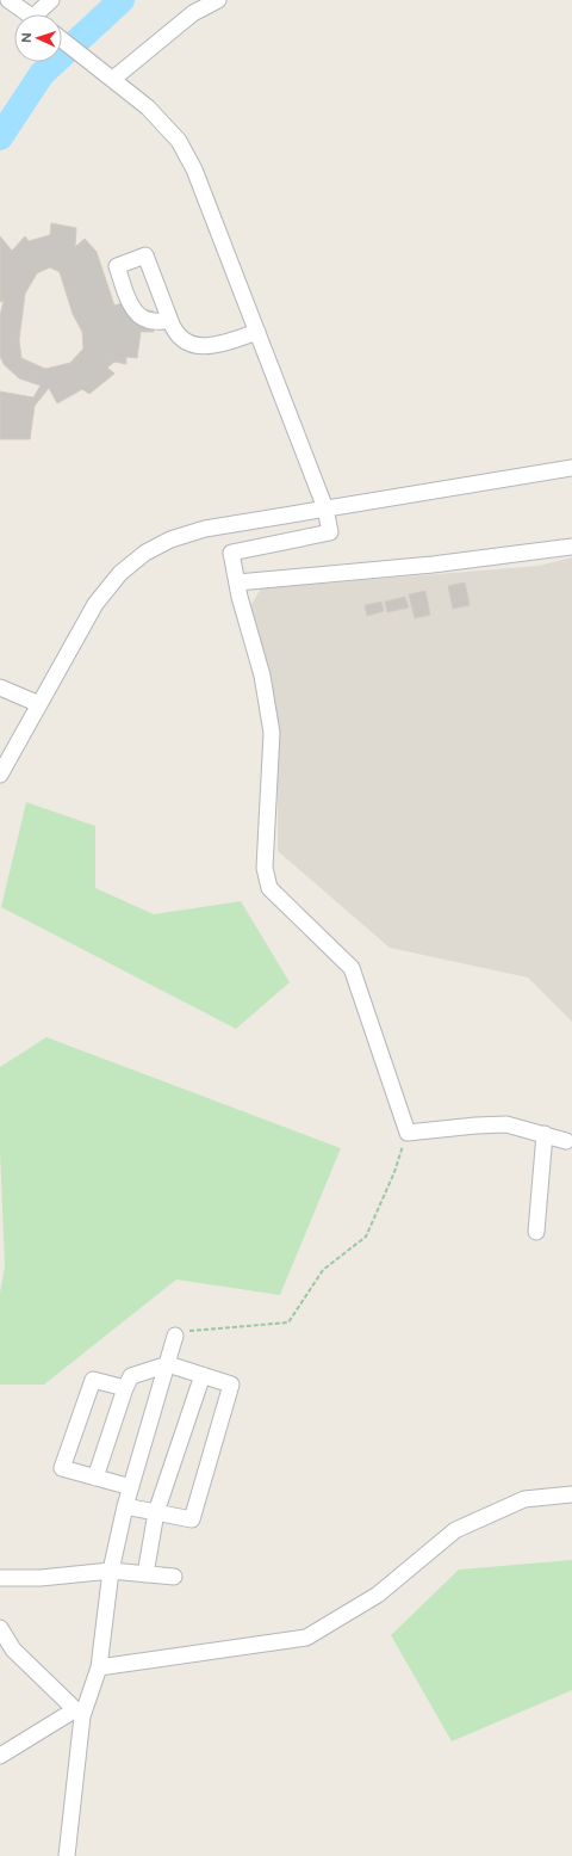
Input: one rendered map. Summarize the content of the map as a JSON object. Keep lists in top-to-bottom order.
{
  "north": "left"
}
